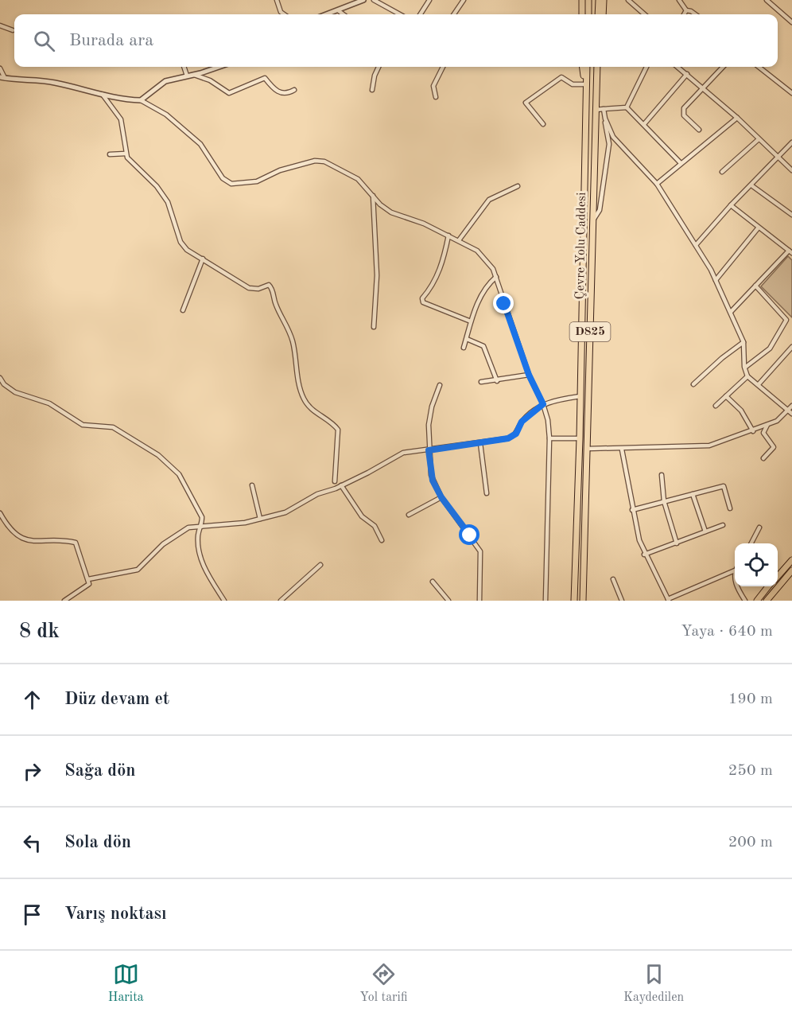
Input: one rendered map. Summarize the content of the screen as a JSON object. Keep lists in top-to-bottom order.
{
  "streets": {
    "highway": ["Çevre Yolu Caddesi", "D825"]
  },
  "page": {
    "search": "Burada ara",
    "heading": ["8 dk", "Yaya · 640 m"],
    "list": [
      ["Düz devam et", "190 m"],
      ["Sağa dön", "250 m"],
      ["Sola dön", "200 m"],
      "Varış noktası"
    ],
    "nav": ["Harita", "Yol tarifi", "Kaydedilen"]
  }
}
